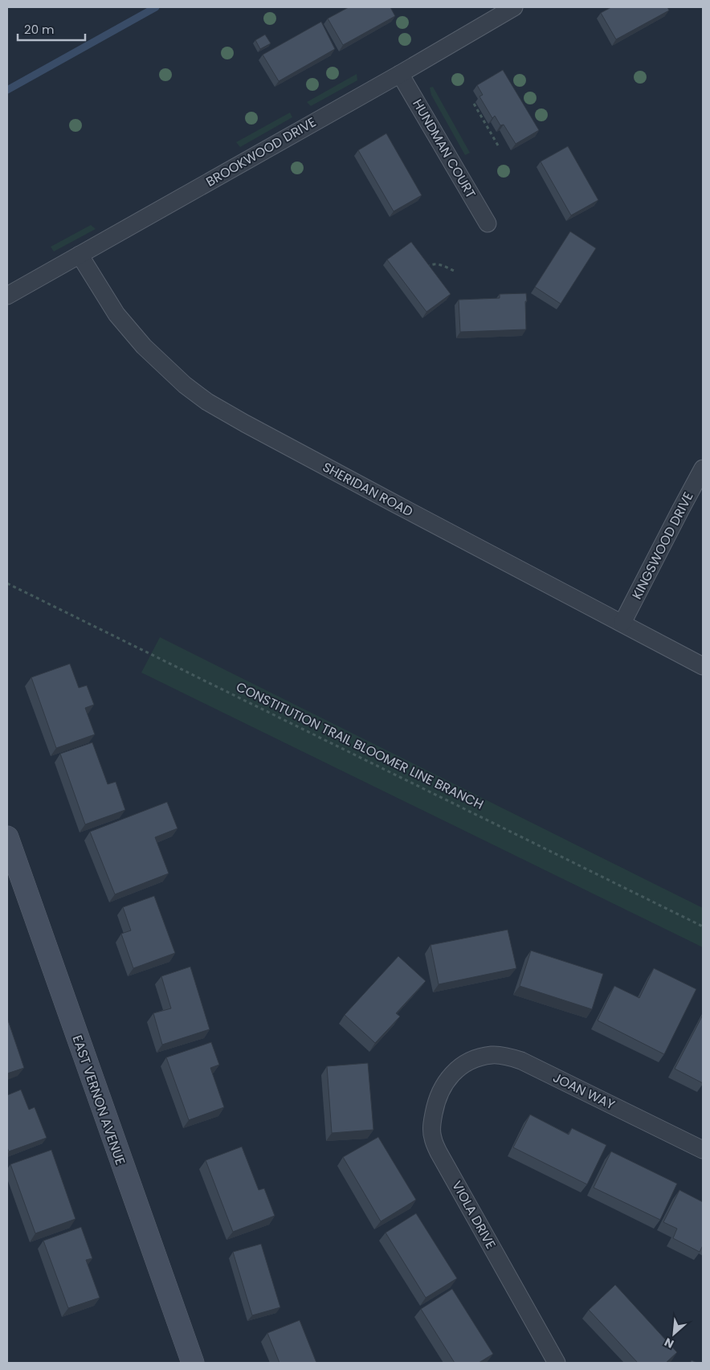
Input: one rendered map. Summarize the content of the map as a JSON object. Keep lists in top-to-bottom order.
{
  "streets": {
    "main road": ["EAST VERNON AVENUE"],
    "street": [
      "HUNDMAN COURT",
      "BROOKWOOD DRIVE",
      "SHERIDAN ROAD",
      "KINGSWOOD DRIVE",
      "JOAN WAY",
      "VIOLA DRIVE"
    ],
    "path": ["CONSTITUTION TRAIL BLOOMER LINE BRANCH"]
  },
  "crossings": [
    ["HUNDMAN COURT", "BROOKWOOD DRIVE"],
    ["BROOKWOOD DRIVE", "SHERIDAN ROAD"],
    ["SHERIDAN ROAD", "KINGSWOOD DRIVE"],
    ["JOAN WAY", "VIOLA DRIVE"]
  ],
  "scale_bar": "20 m",
  "north": "bottom left"
}
